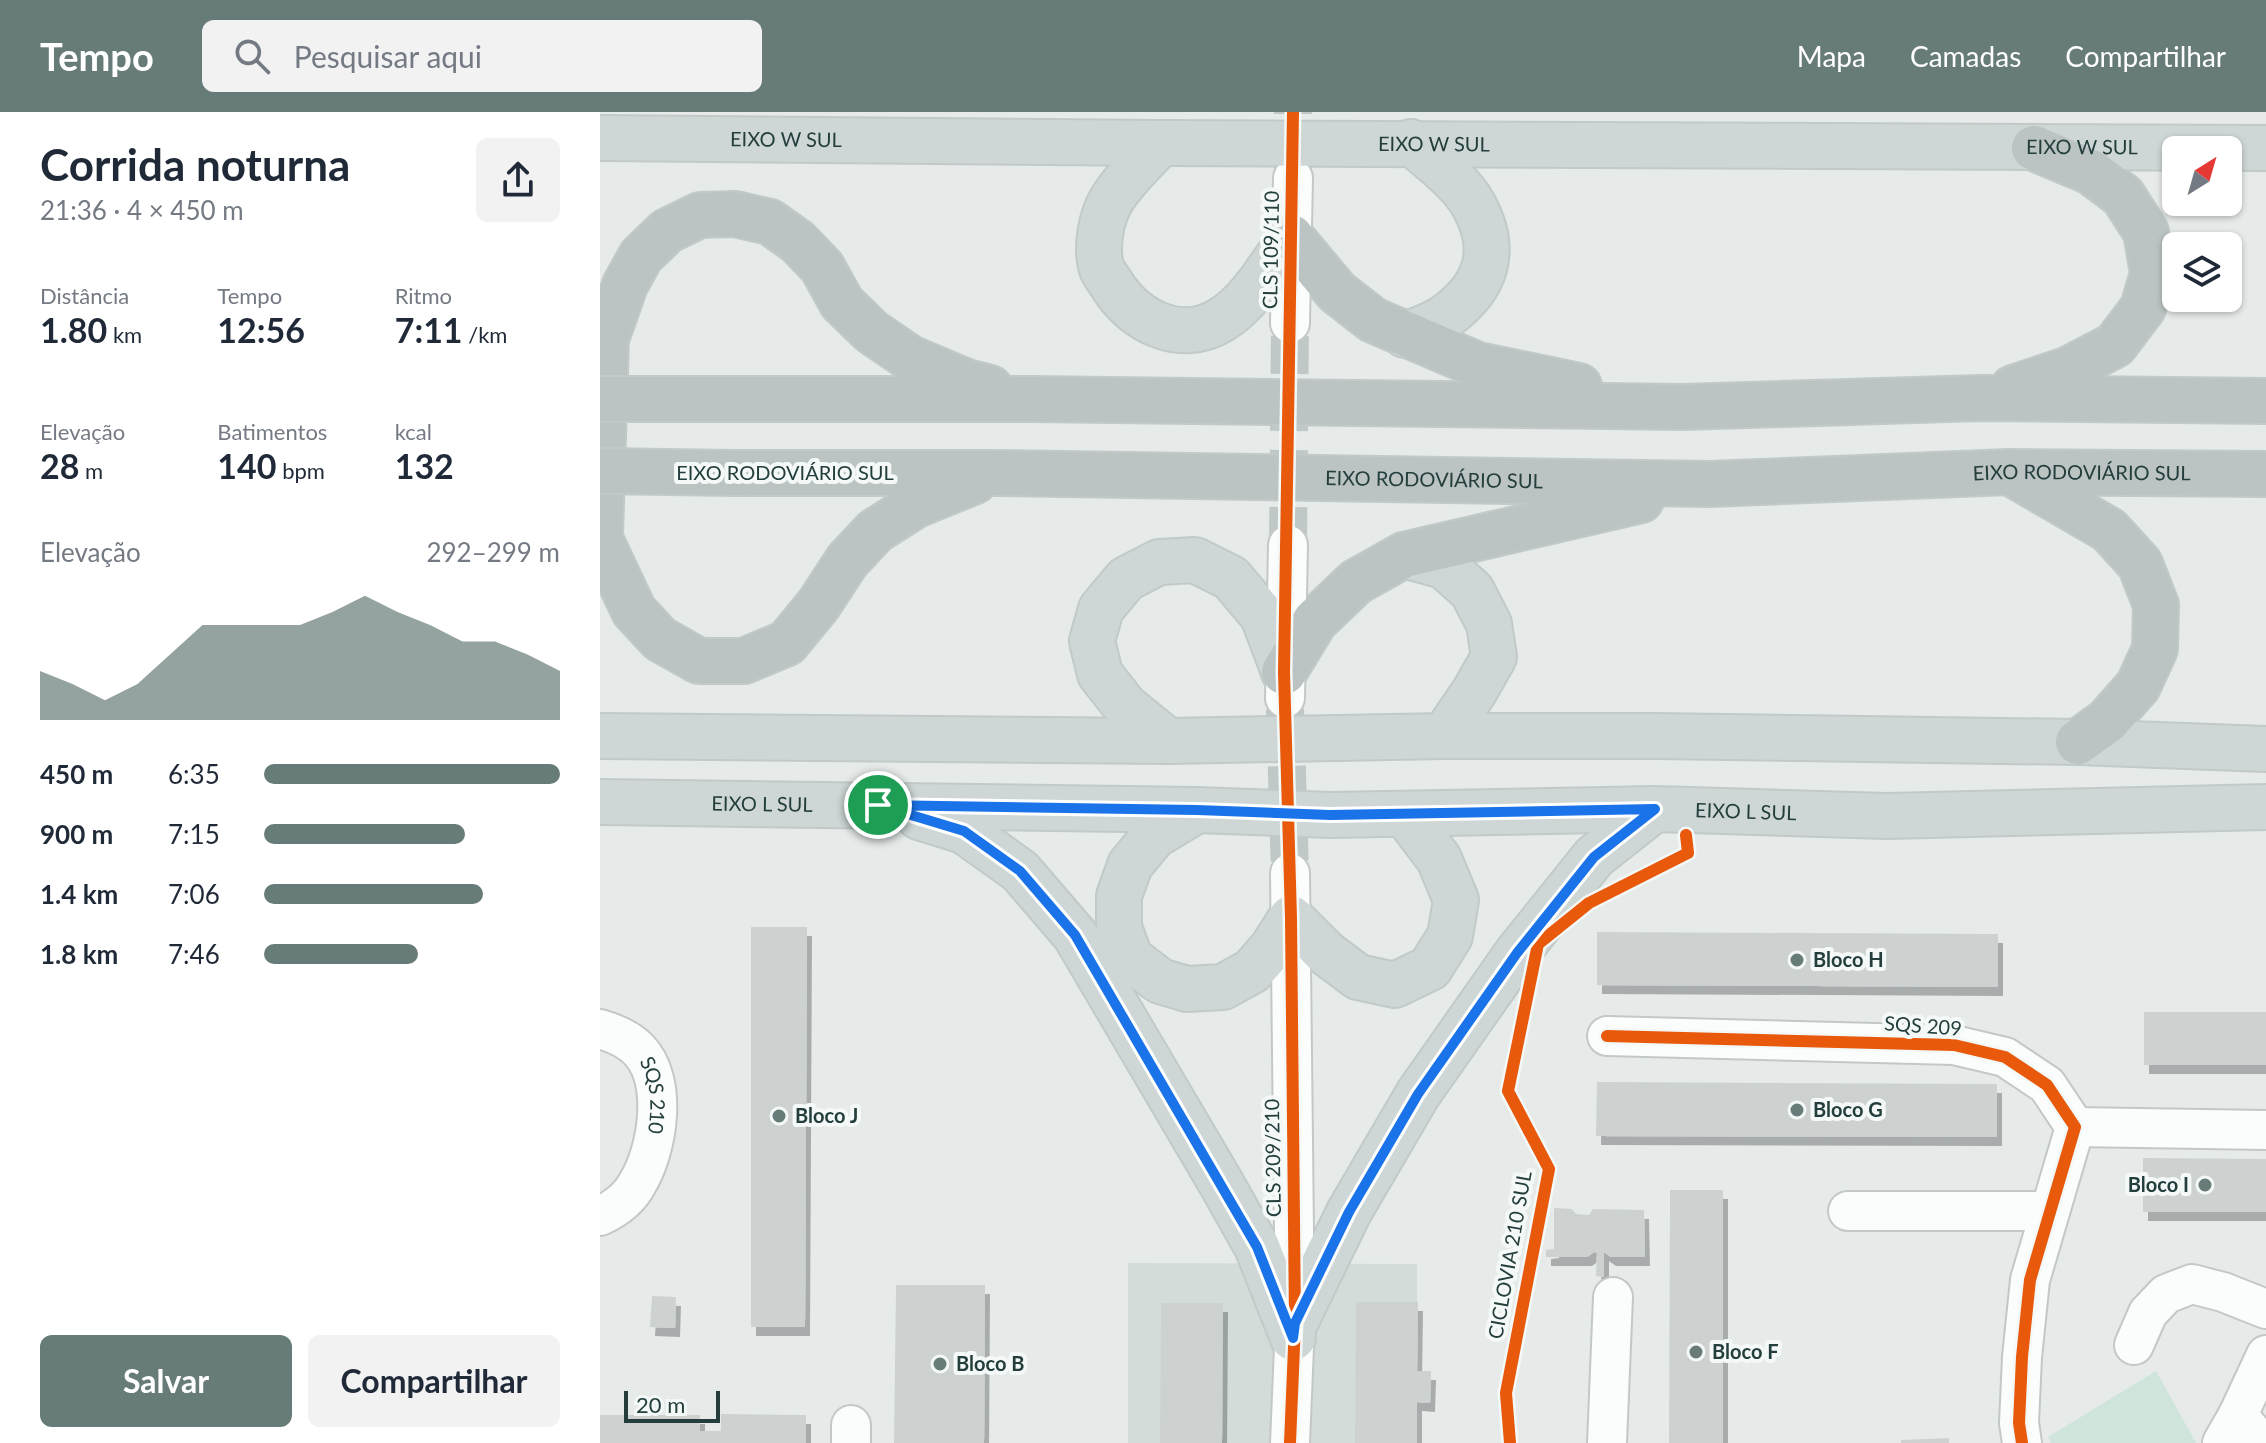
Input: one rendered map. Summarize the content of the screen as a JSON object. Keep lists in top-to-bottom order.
{
  "streets": {
    "highway": ["EIXO RODOVIÁRIO SUL"],
    "main road": ["EIXO W SUL", "EIXO L SUL"],
    "street": [
      "CLS 109/110",
      "SQS 209",
      "SQS 210",
      "CLS 209/210"
    ],
    "cycle path": ["CICLOVIA 210 SUL"]
  },
  "places": [
    "Bloco H",
    "Bloco G",
    "Bloco J",
    "Bloco I",
    "Bloco F",
    "Bloco B"
  ],
  "scale_bar": "20 m",
  "north": "top right",
  "page": {
    "header": "Tempo",
    "search": "Pesquisar aqui",
    "nav": ["Mapa", "Camadas", "Compartilhar"],
    "heading": ["Corrida noturna", "21:36 · 4 × 450 m"],
    "stats": [
      ["Distância", "1.80 km"],
      ["Tempo", "12:56"],
      ["Ritmo", "7:11 /km"],
      ["Elevação", "28 m"],
      ["Batimentos", "140 bpm"],
      ["kcal", "132"]
    ],
    "chart": ["Elevação", "292–299 m"],
    "list": [
      {
        "name": "450 m",
        "note": "6:35"
      },
      {
        "name": "900 m",
        "note": "7:15"
      },
      {
        "name": "1.4 km",
        "note": "7:06"
      },
      {
        "name": "1.8 km",
        "note": "7:46"
      }
    ],
    "buttons": ["Salvar", "Compartilhar"],
    "scale": "20 m"
  }
}
